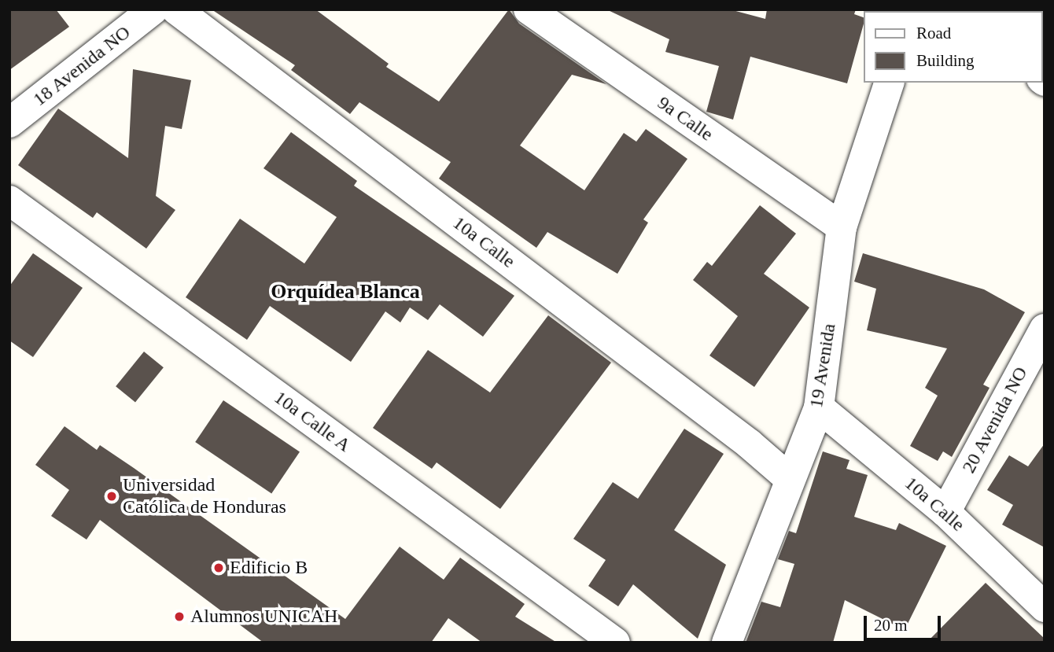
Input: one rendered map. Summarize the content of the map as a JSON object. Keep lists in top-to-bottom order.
{
  "streets": {
    "street": [
      "18 Avenida NO",
      "9a Calle",
      "10a Calle",
      "19 Avenida",
      "20 Avenida NO",
      "10a Calle A"
    ]
  },
  "crossings": [
    ["9a Calle", "19 Avenida"],
    ["10a Calle", "19 Avenida"],
    ["10a Calle", "20 Avenida NO"]
  ],
  "districts": ["Orquídea Blanca"],
  "places": ["Universidad Católica de Honduras", "Edificio B", "Alumnos UNICAH"],
  "legend": ["Road", "Building"],
  "scale_bar": "20 m"
}
